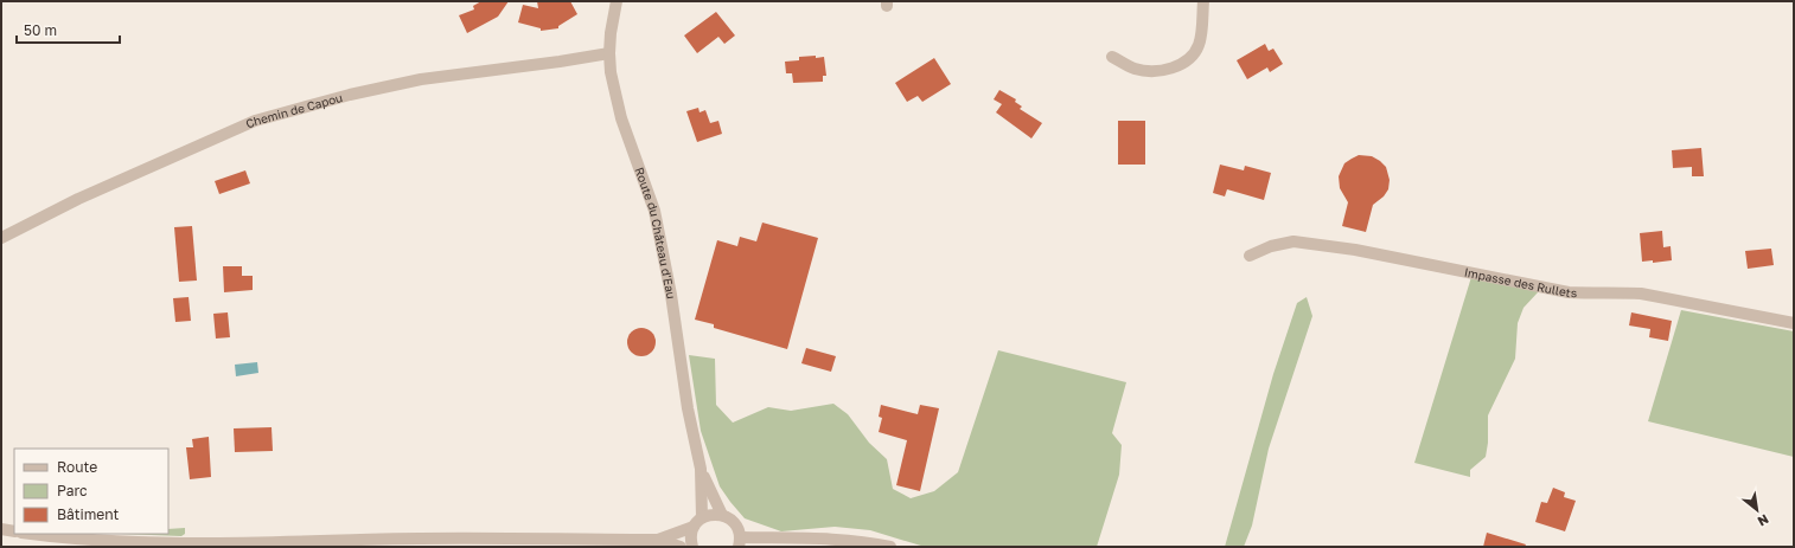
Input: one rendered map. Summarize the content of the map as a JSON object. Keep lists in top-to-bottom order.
{
  "streets": {
    "street": ["Chemin de Capou", "Route du Château d'Eau", "Impasse des Rullets"]
  },
  "crossings": [
    ["Chemin de Capou", "Route du Château d'Eau"]
  ],
  "legend": ["Route", "Parc", "Bâtiment"],
  "scale_bar": "50 m",
  "north": "bottom right"
}
